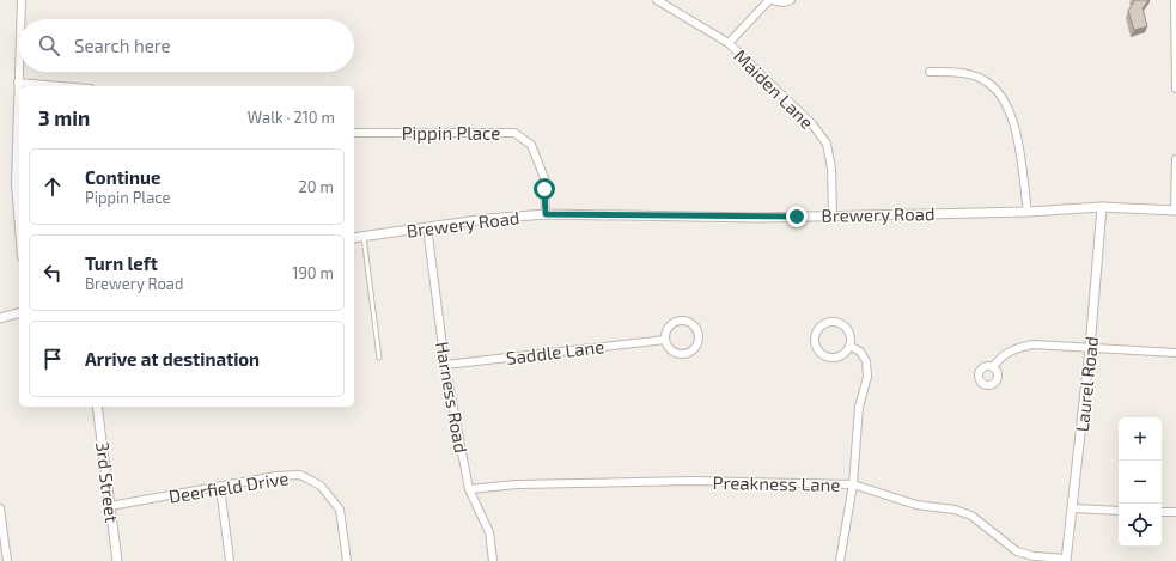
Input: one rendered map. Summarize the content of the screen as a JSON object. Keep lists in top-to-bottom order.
{
  "streets": {
    "street": [
      "Maiden Lane",
      "Pippin Place",
      "Brewery Road",
      "Saddle Lane",
      "Laurel Road",
      "Harness Road",
      "3rd Street",
      "Preakness Lane",
      "Deerfield Drive"
    ]
  },
  "crossings": [
    ["Maiden Lane", "Brewery Road"],
    ["Pippin Place", "Brewery Road"],
    ["Brewery Road", "Laurel Road"],
    ["Brewery Road", "Harness Road"],
    ["Saddle Lane", "Harness Road"],
    ["Laurel Road", "Preakness Lane"],
    ["Harness Road", "Preakness Lane"],
    ["3rd Street", "Deerfield Drive"]
  ],
  "page": {
    "search": "Search here",
    "heading": ["3 min", "Walk · 210 m"],
    "list": [
      ["Continue", "Pippin Place", "20 m"],
      ["Turn left", "Brewery Road", "190 m"],
      "Arrive at destination"
    ],
    "map_buttons": ["+", "−"]
  }
}
